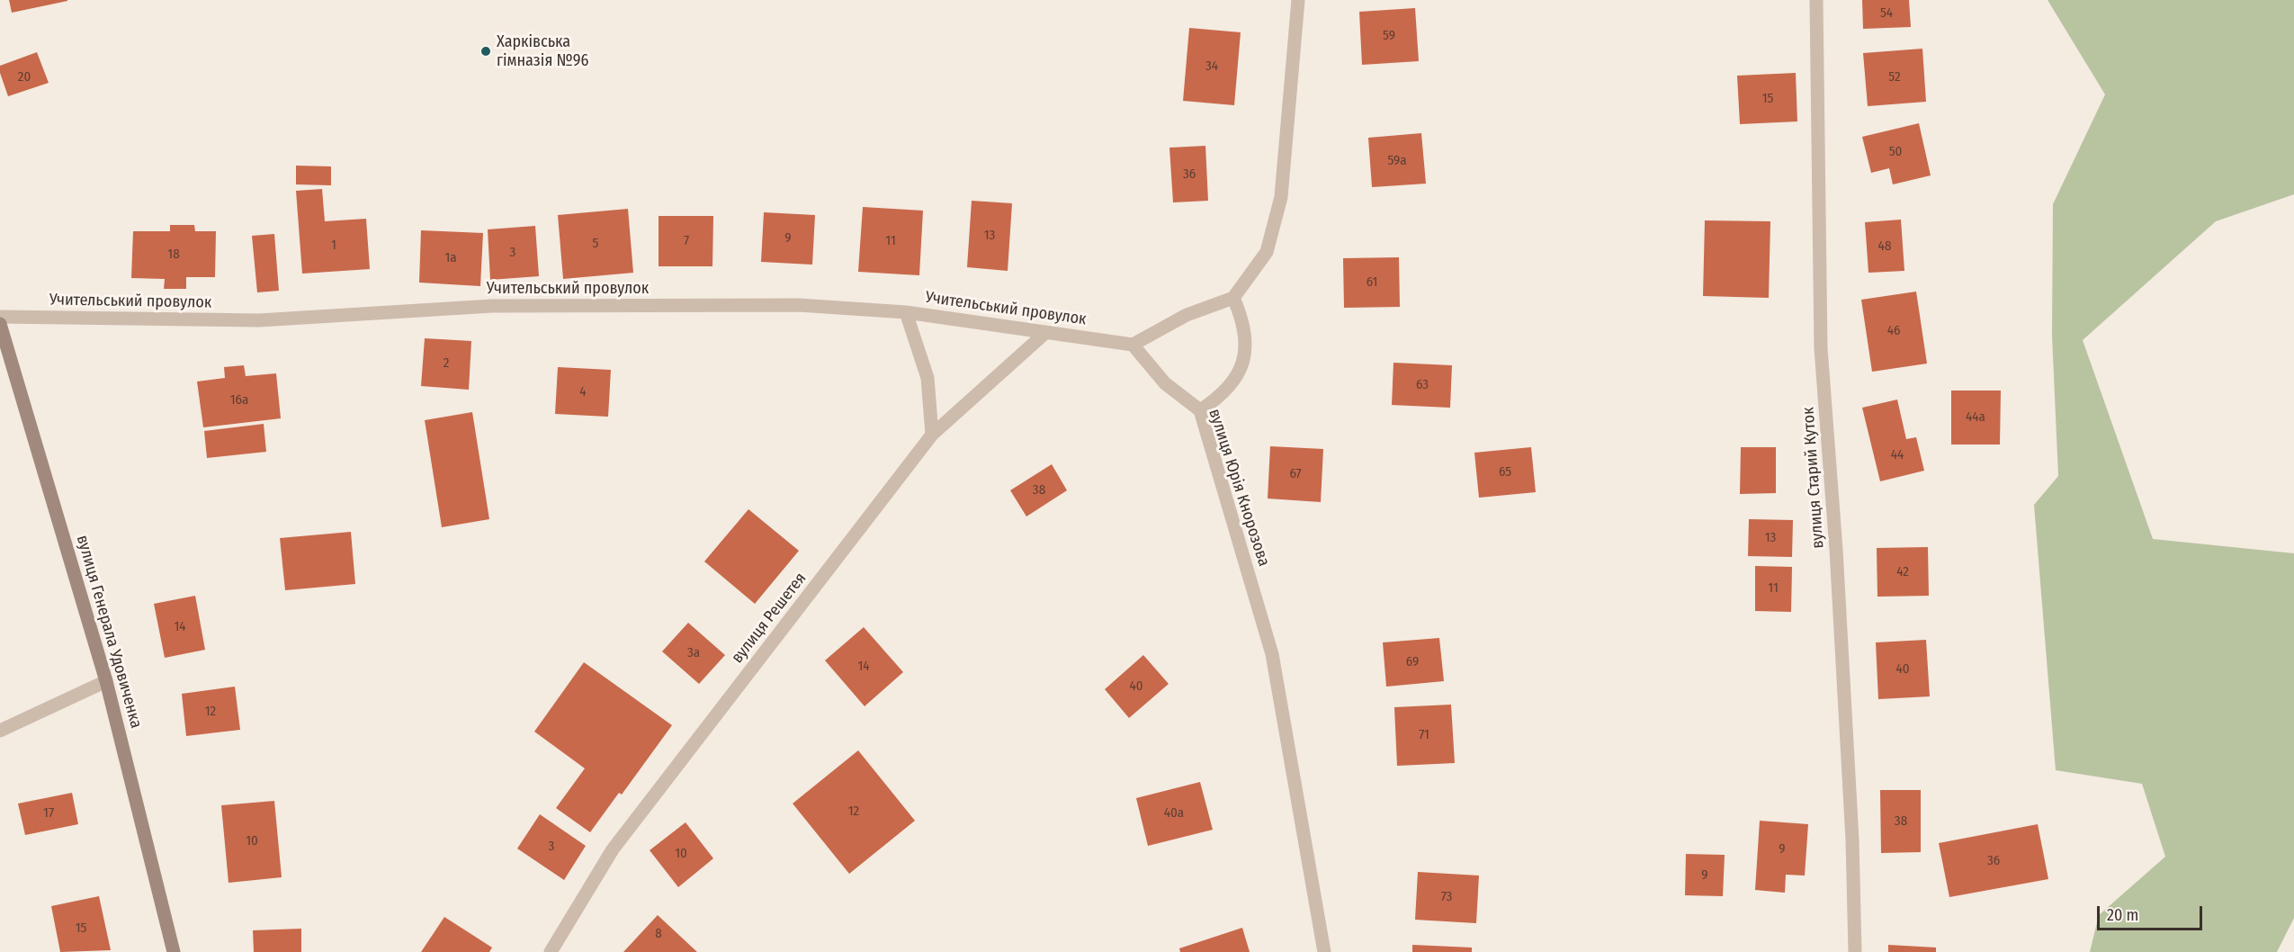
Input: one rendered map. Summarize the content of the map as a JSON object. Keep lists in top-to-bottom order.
{
  "streets": {
    "main road": ["вулиця Генерала Удовиченка"],
    "street": [
      "Учительський провулок",
      "вулиця Старий Куток",
      "вулиця Юрія Кнорозова",
      "вулиця Решетея"
    ]
  },
  "crossings": [
    ["Учительський провулок", "вулиця Юрія Кнорозова"],
    ["Учительський провулок", "вулиця Решетея"]
  ],
  "places": ["Харківська гімназія №96"],
  "house_numbers": [
    "54",
    "59",
    "34",
    "20",
    "52",
    "15",
    "50",
    "59а",
    "36",
    "13",
    "9",
    "7",
    "11",
    "5",
    "1",
    "48",
    "3",
    "18",
    "1а",
    "61",
    "46",
    "2",
    "63",
    "4",
    "16а",
    "44а",
    "44",
    "65",
    "67",
    "38",
    "13",
    "42",
    "11",
    "14",
    "3а",
    "69",
    "14",
    "40",
    "40",
    "12",
    "71",
    "12",
    "17",
    "40а",
    "38",
    "10",
    "3",
    "9",
    "10",
    "36",
    "9",
    "73",
    "15",
    "8"
  ],
  "scale_bar": "20 m"
}
